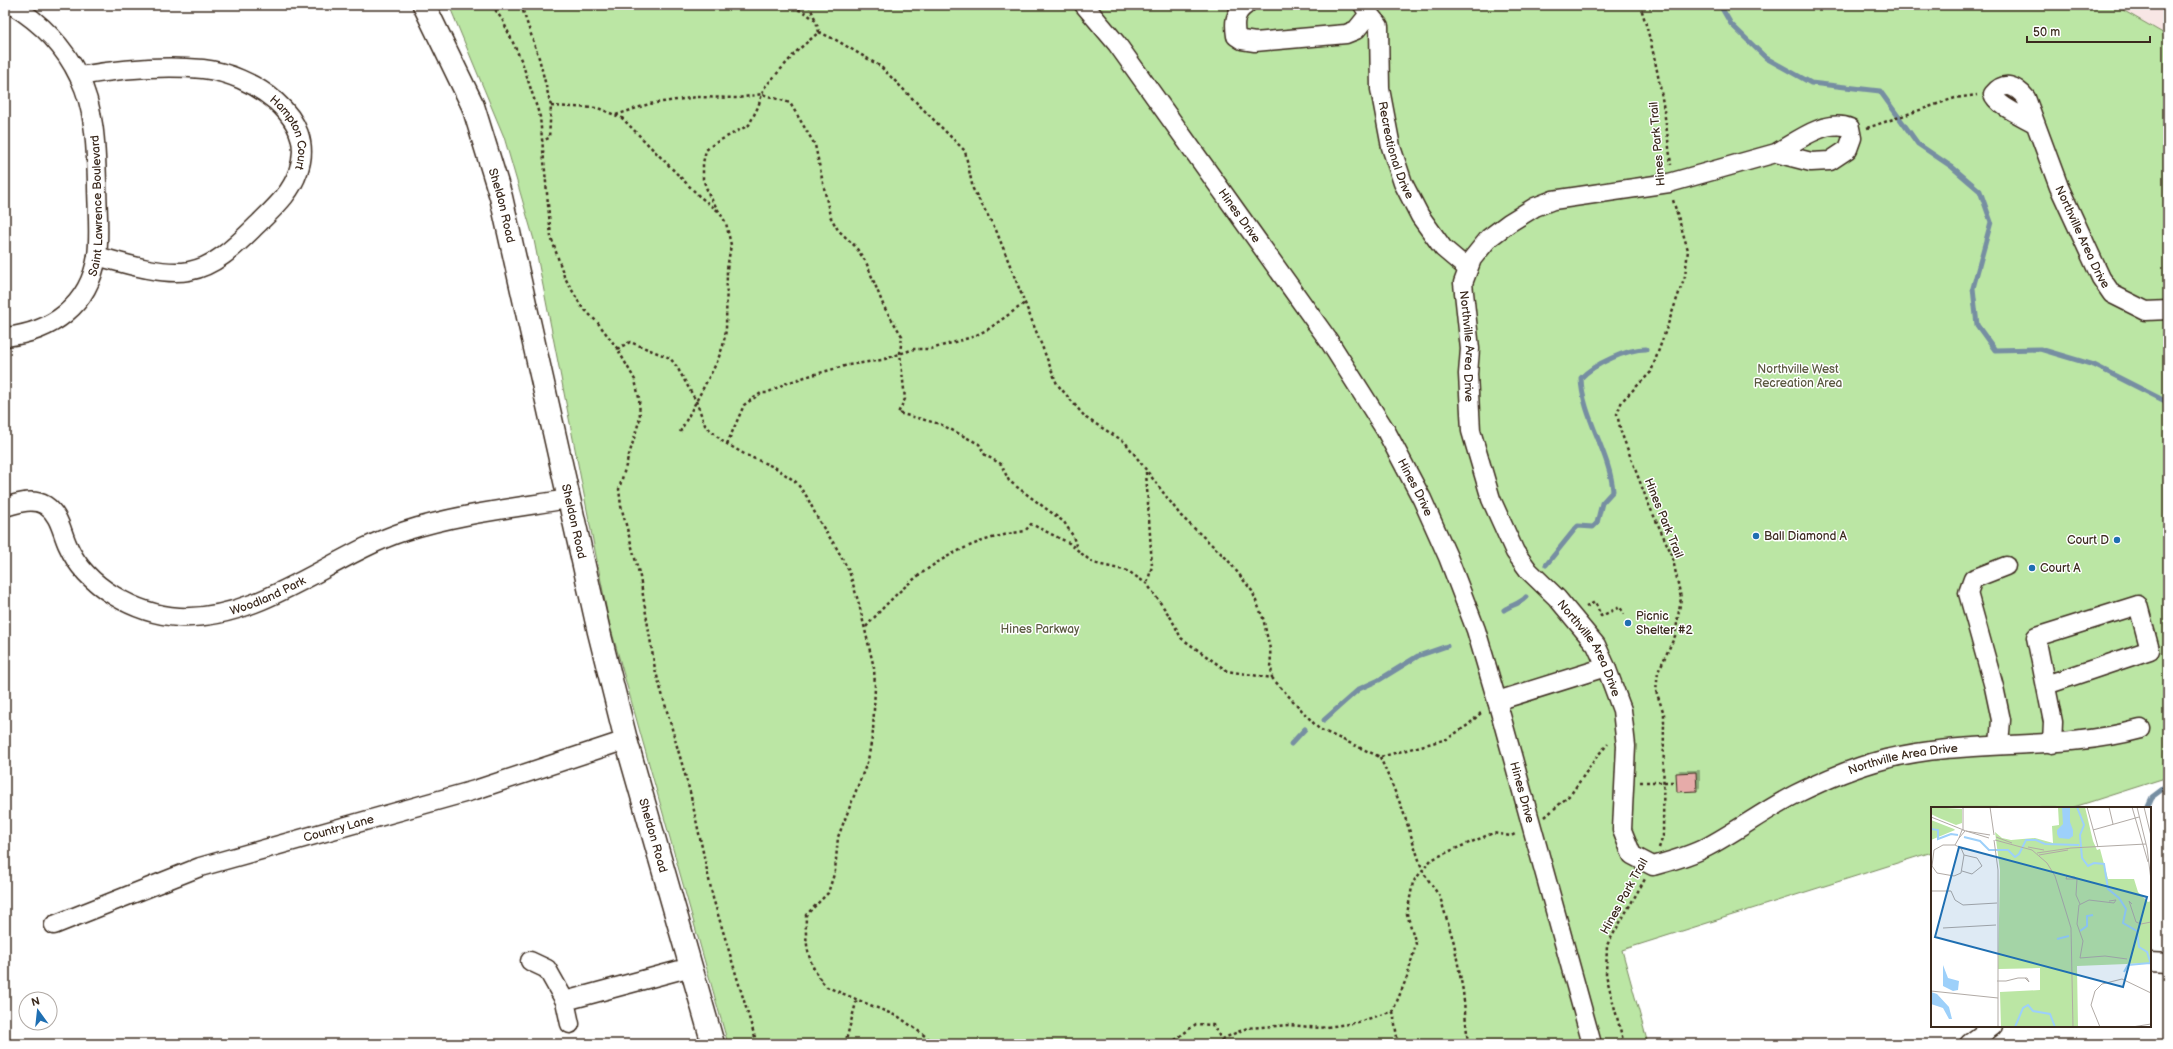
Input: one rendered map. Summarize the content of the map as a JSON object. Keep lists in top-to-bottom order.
{
  "streets": {
    "main road": ["Sheldon Road"],
    "street": [
      "Hampton Court",
      "Recreational Drive",
      "Saint Lawrence Boulevard",
      "Hines Drive",
      "Northville Area Drive",
      "Woodland Park",
      "Country Lane"
    ],
    "path": ["Hines Park Trail"]
  },
  "crossings": [
    ["Hampton Court", "Saint Lawrence Boulevard"],
    ["Hines Park Trail", "Northville Area Drive"],
    ["Recreational Drive", "Northville Area Drive"],
    ["Sheldon Road", "Woodland Park"],
    ["Sheldon Road", "Country Lane"]
  ],
  "parks": ["Northville West Recreation Area", "Hines Parkway"],
  "places": [
    "Ball Diamond A",
    "Court D",
    "Court A",
    "Picnic Shelter #2"
  ],
  "scale_bar": "50 m",
  "north": "top"
}
